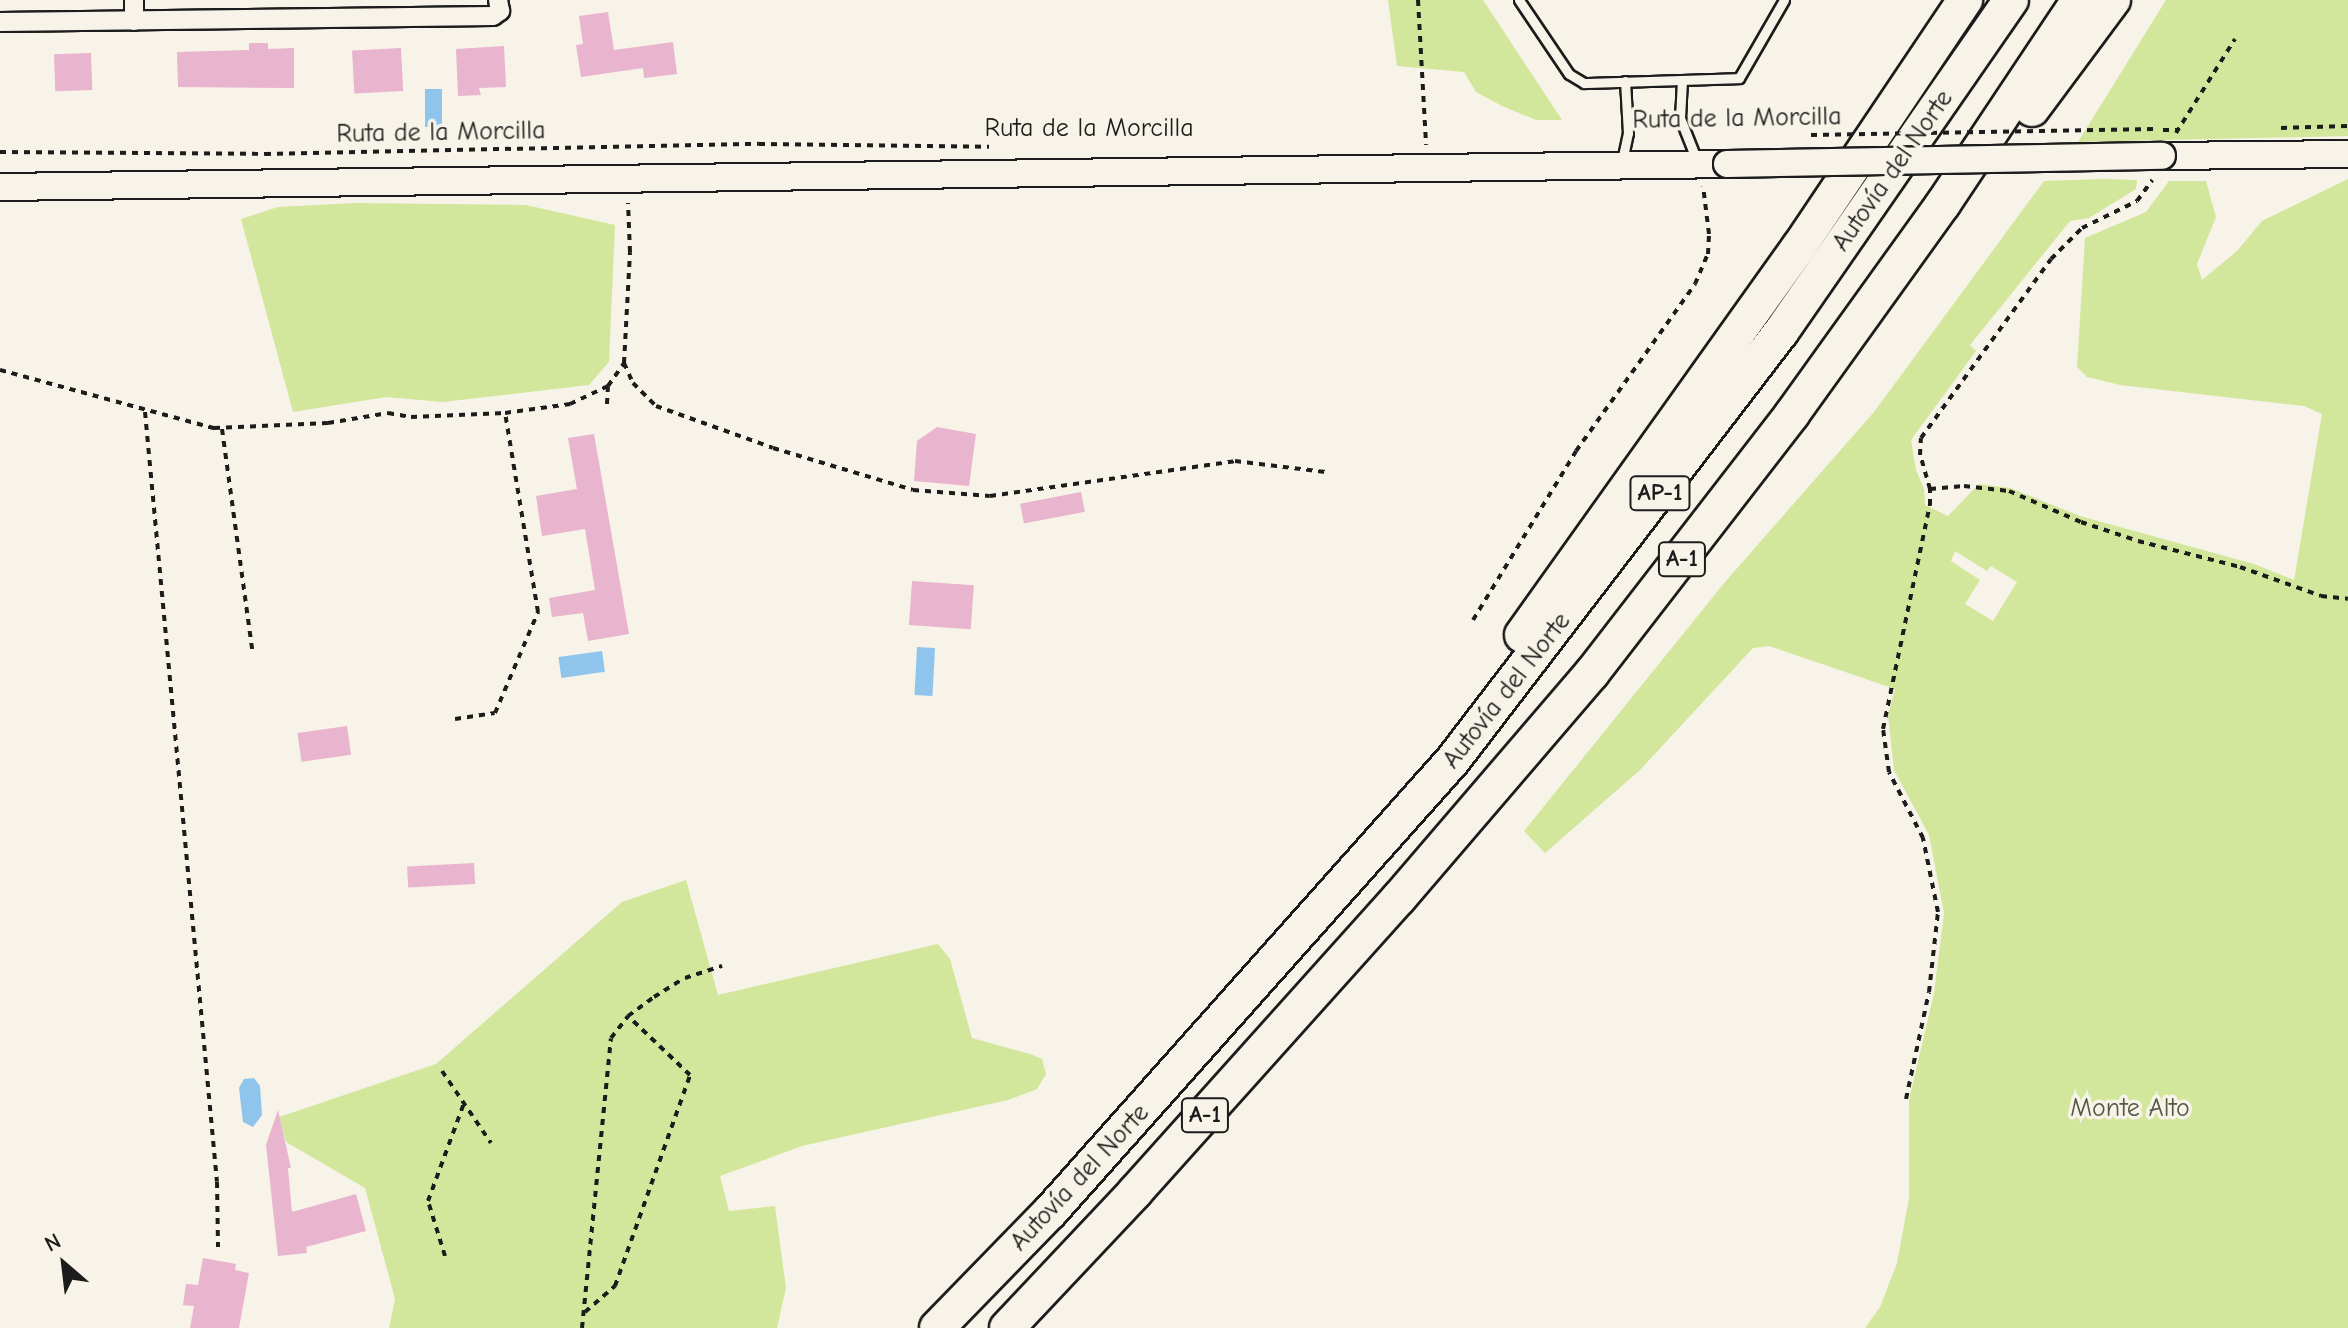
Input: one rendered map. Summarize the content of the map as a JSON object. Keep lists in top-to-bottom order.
{
  "streets": {
    "highway": ["Autovía del Norte", "AP-1", "A-1"],
    "path": ["Ruta de la Morcilla"]
  },
  "crossings": [
    ["Autovía del Norte", "A-1"]
  ],
  "parks": ["Monte Alto"],
  "north": "top left"
}
